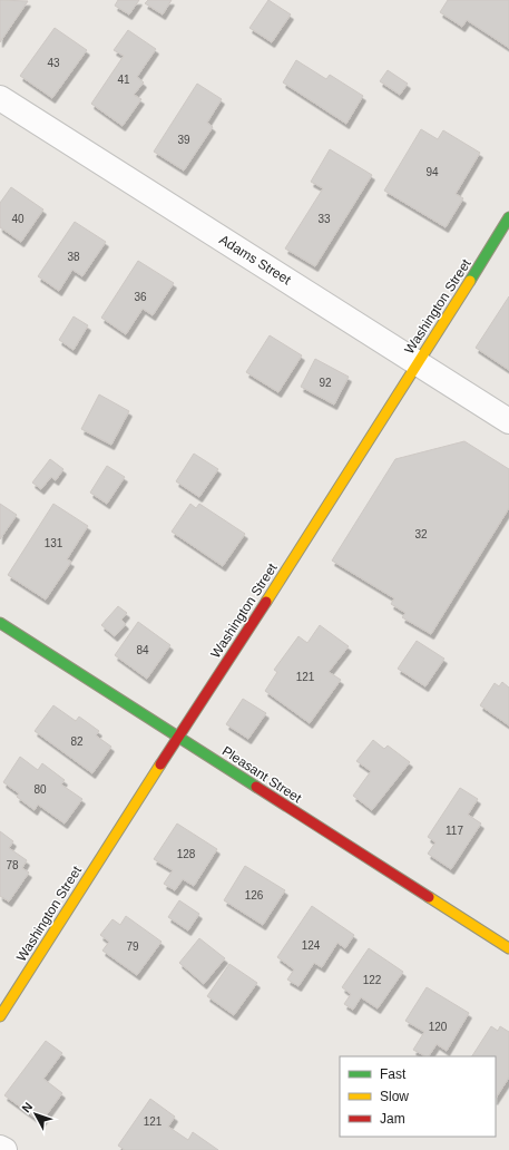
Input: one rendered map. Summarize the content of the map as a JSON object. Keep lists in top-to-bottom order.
{
  "streets": {
    "main road": ["Washington Street", "Pleasant Street"],
    "street": ["Adams Street"]
  },
  "crossings": [
    ["Adams Street", "Washington Street"],
    ["Washington Street", "Pleasant Street"]
  ],
  "house_numbers": [
    "43",
    "41",
    "39",
    "94",
    "40",
    "33",
    "38",
    "36",
    "92",
    "32",
    "131",
    "84",
    "121",
    "82",
    "80",
    "117",
    "128",
    "78",
    "126",
    "124",
    "79",
    "122",
    "120",
    "121"
  ],
  "legend": ["Fast", "Slow", "Jam"],
  "north": "top left"
}
